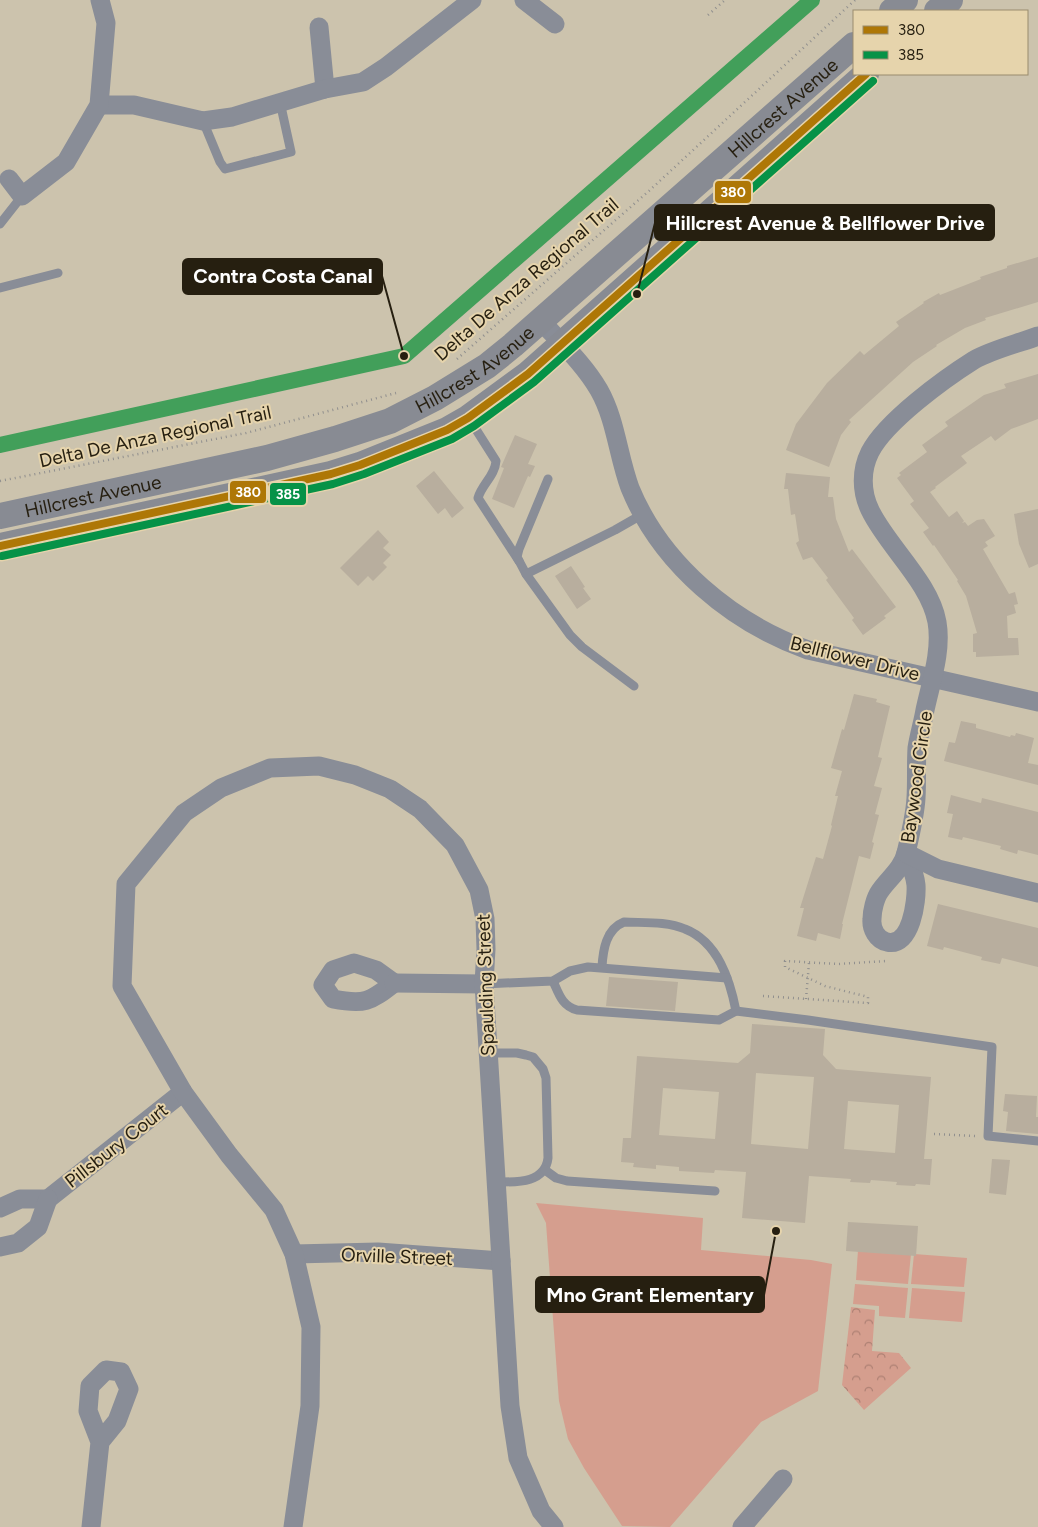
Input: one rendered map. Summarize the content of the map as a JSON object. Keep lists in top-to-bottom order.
{
  "streets": {
    "main road": ["Hillcrest Avenue"],
    "street": [
      "Bellflower Drive",
      "Baywood Circle",
      "Spaulding Street",
      "Pillsbury Court",
      "Orville Street"
    ],
    "path": ["Delta De Anza Regional Trail"]
  },
  "crossings": [
    ["Hillcrest Avenue", "Bellflower Drive"],
    ["Bellflower Drive", "Baywood Circle"],
    ["Spaulding Street", "Pillsbury Court"],
    ["Spaulding Street", "Orville Street"]
  ],
  "places": ["Hillcrest Avenue & Bellflower Drive", "Contra Costa Canal", "Mno Grant Elementary"],
  "lines": ["transit line 380", "transit line 385"],
  "legend": ["380", "385"]
}
